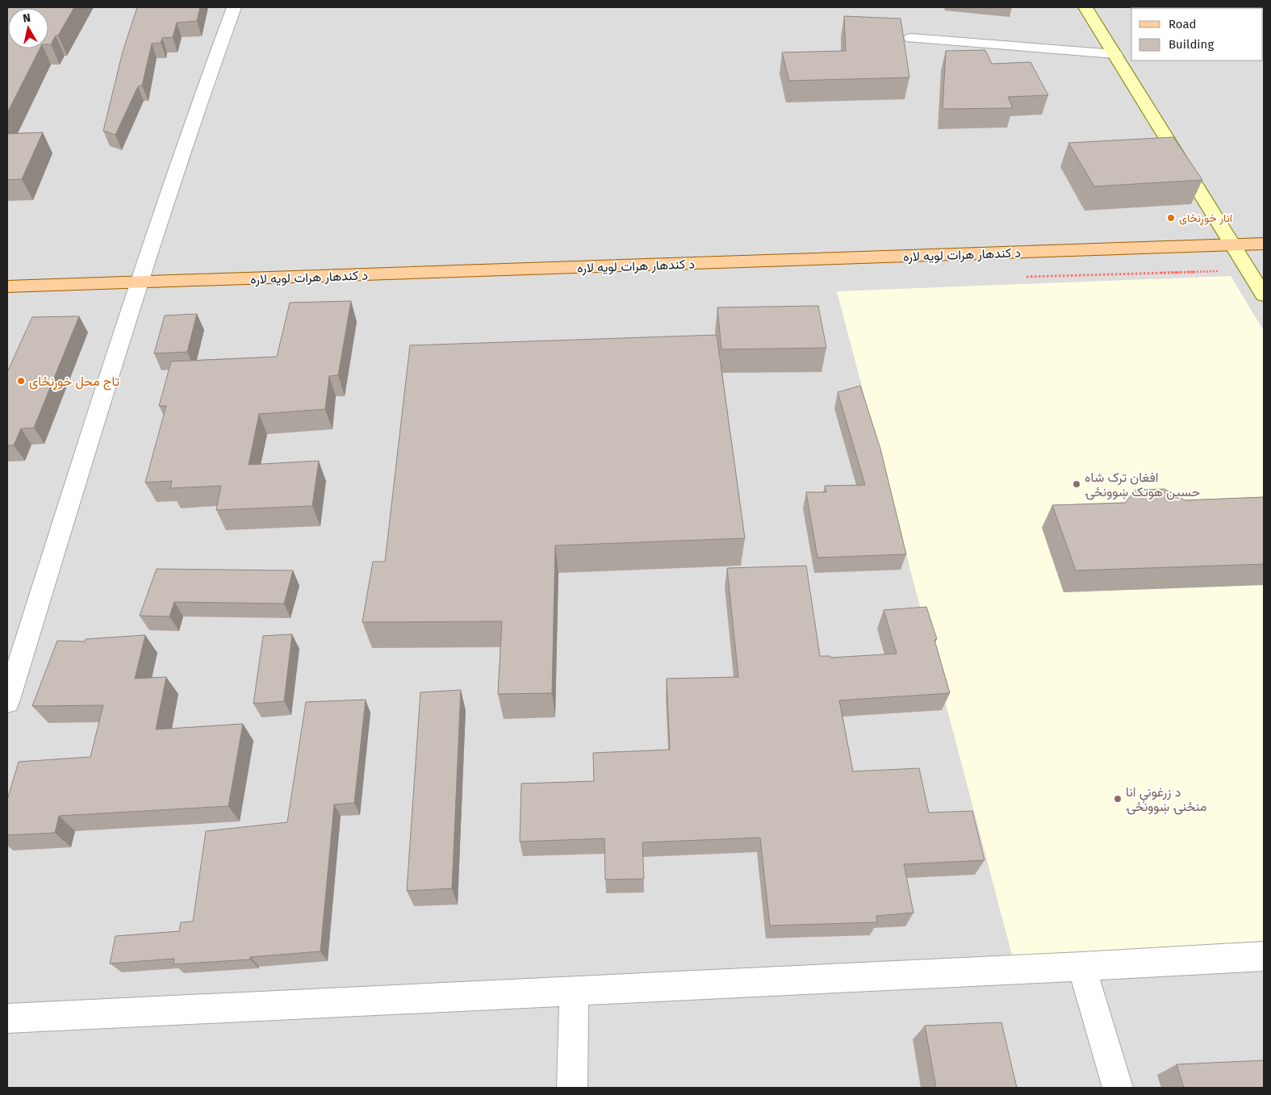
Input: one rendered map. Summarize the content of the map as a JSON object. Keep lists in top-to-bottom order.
{
  "streets": {
    "main road": ["د کندهار هرات لویه لاره"]
  },
  "places": [
    "انار خوړنځای",
    "تاج محل خوړنځای",
    "افغان ترک شاه حسین هوتک ښوونځۍ",
    "د زرغونې انا منځنۍ ښوونځۍ"
  ],
  "legend": ["Road", "Building"],
  "north": "top"
}
